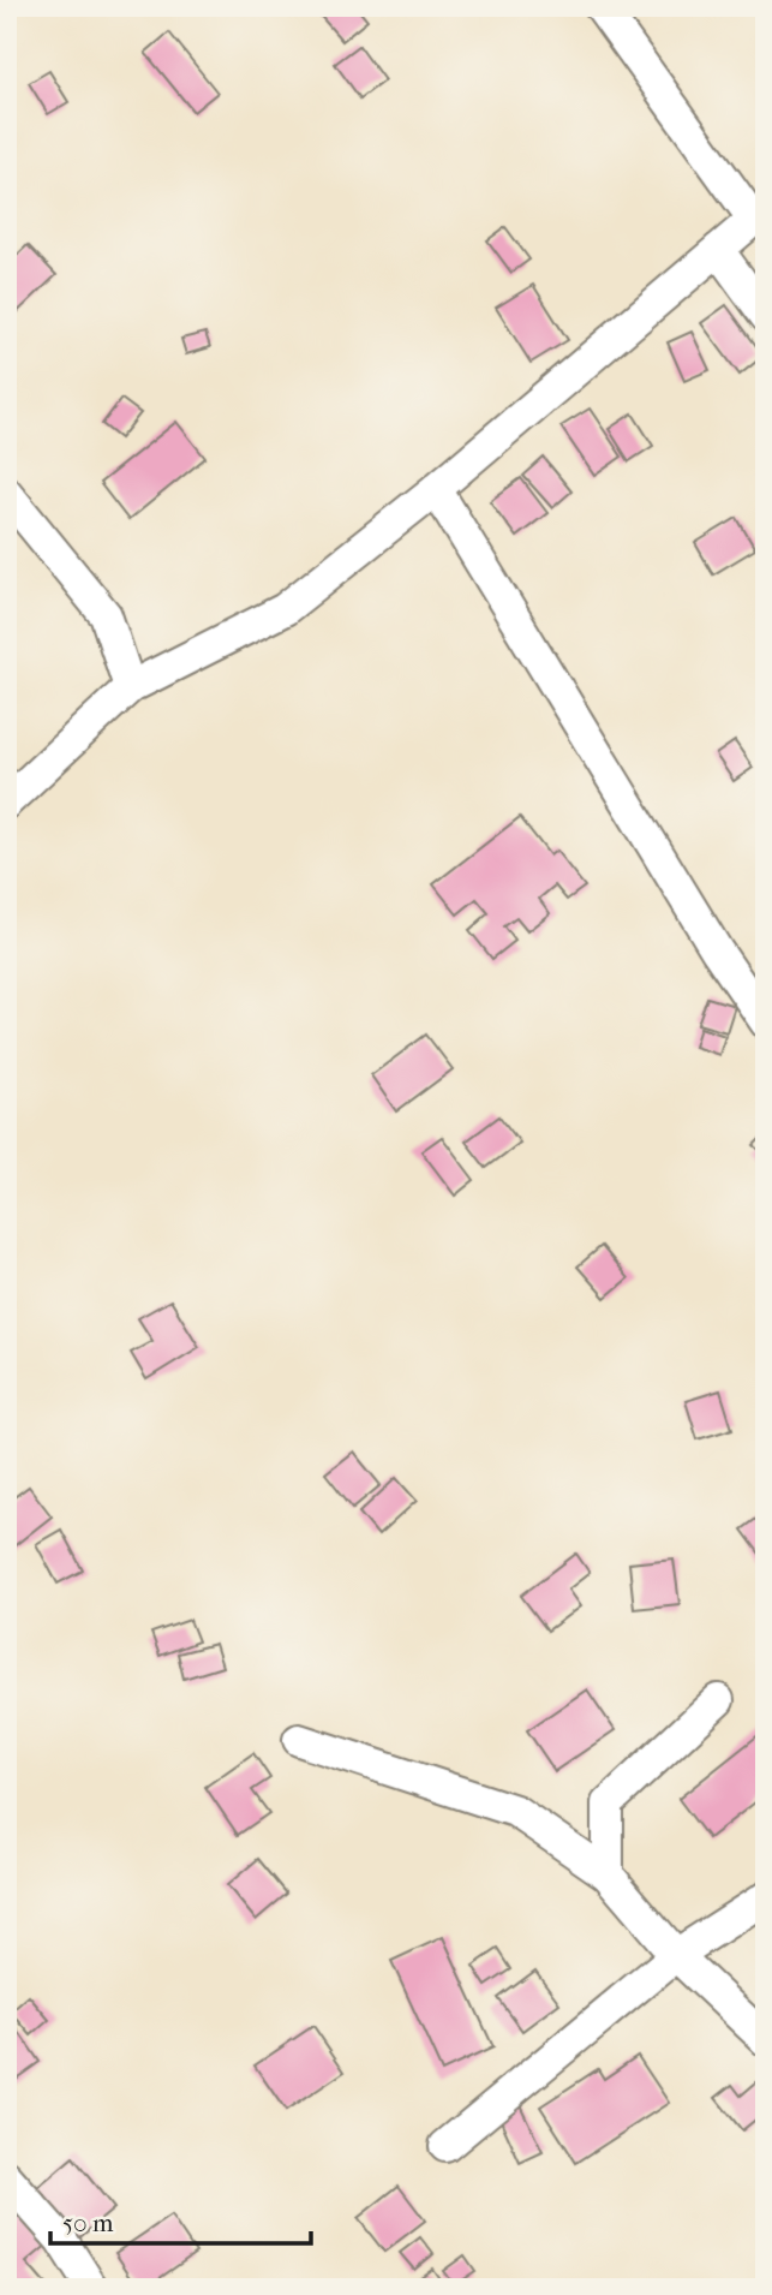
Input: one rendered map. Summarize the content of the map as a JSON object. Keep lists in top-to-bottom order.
{
  "scale_bar": "50 m"
}
